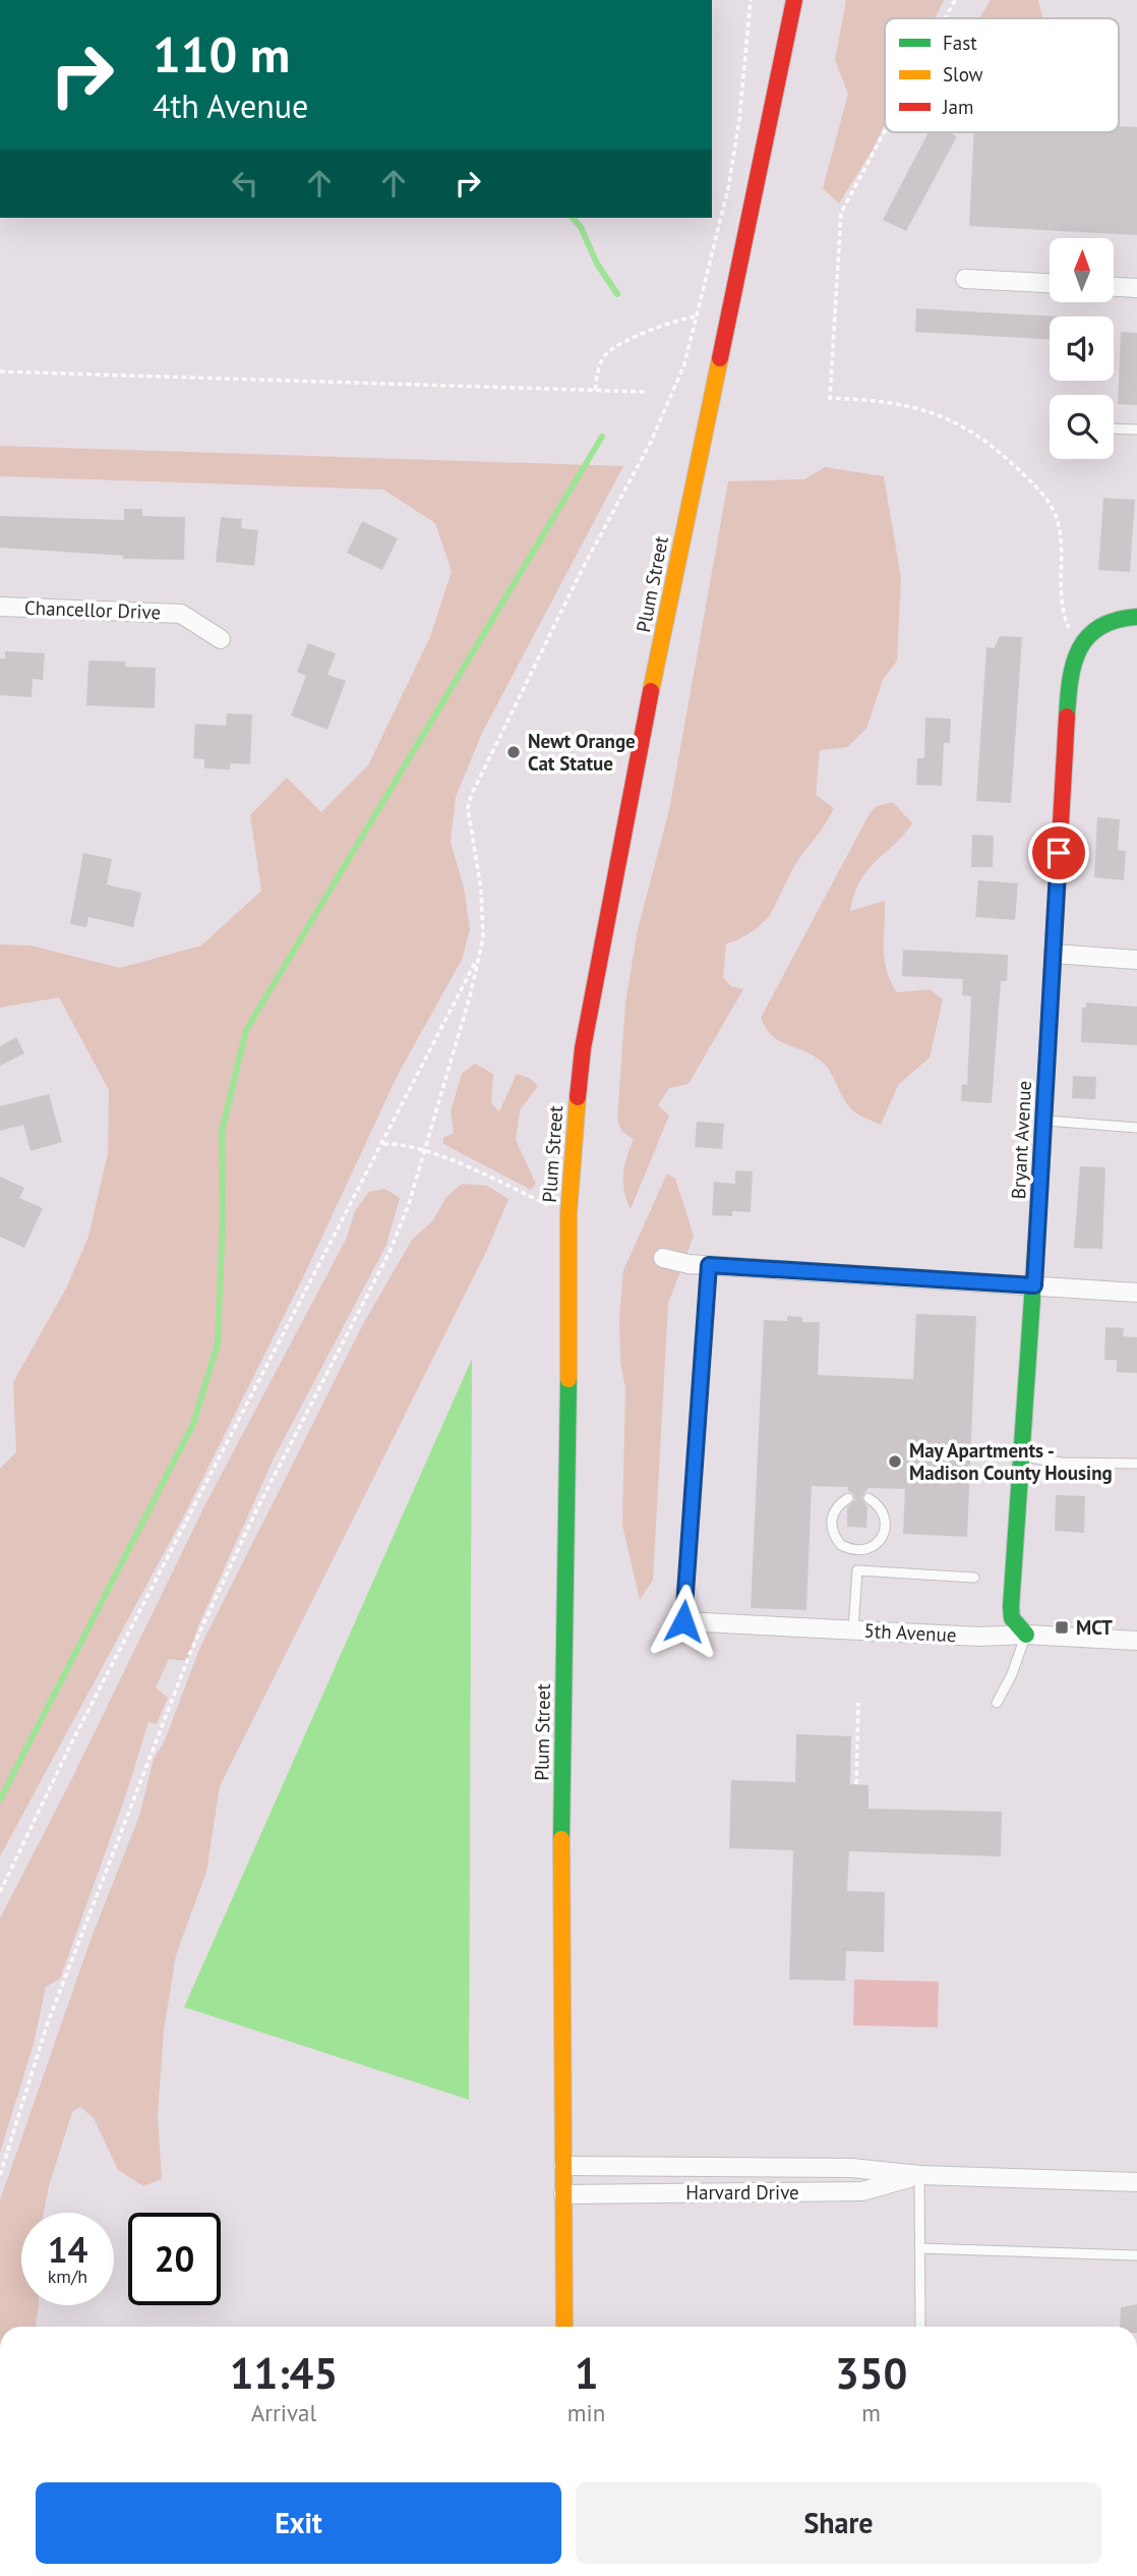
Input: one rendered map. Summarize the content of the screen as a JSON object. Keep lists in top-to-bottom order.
{
  "streets": {
    "main road": ["Plum Street", "Bryant Avenue"],
    "street": ["Chancellor Drive", "5th Avenue", "Harvard Drive"]
  },
  "crossings": [
    ["Plum Street", "Harvard Drive"],
    ["Bryant Avenue", "5th Avenue"]
  ],
  "places": {
    "other": ["Newt Orange Cat Statue", "May Apartments - Madison County Housing"],
    "transit": ["MCT"]
  },
  "legend": ["Fast", "Slow", "Jam"],
  "north": "top",
  "page": {
    "turn": ["110 m", "4th Avenue"],
    "speed": "14 km/h",
    "limit": "20",
    "eta": [
      "11:45",
      "Arrival",
      "1",
      "min",
      "350",
      "m"
    ],
    "buttons": ["Exit", "Share"]
  }
}
